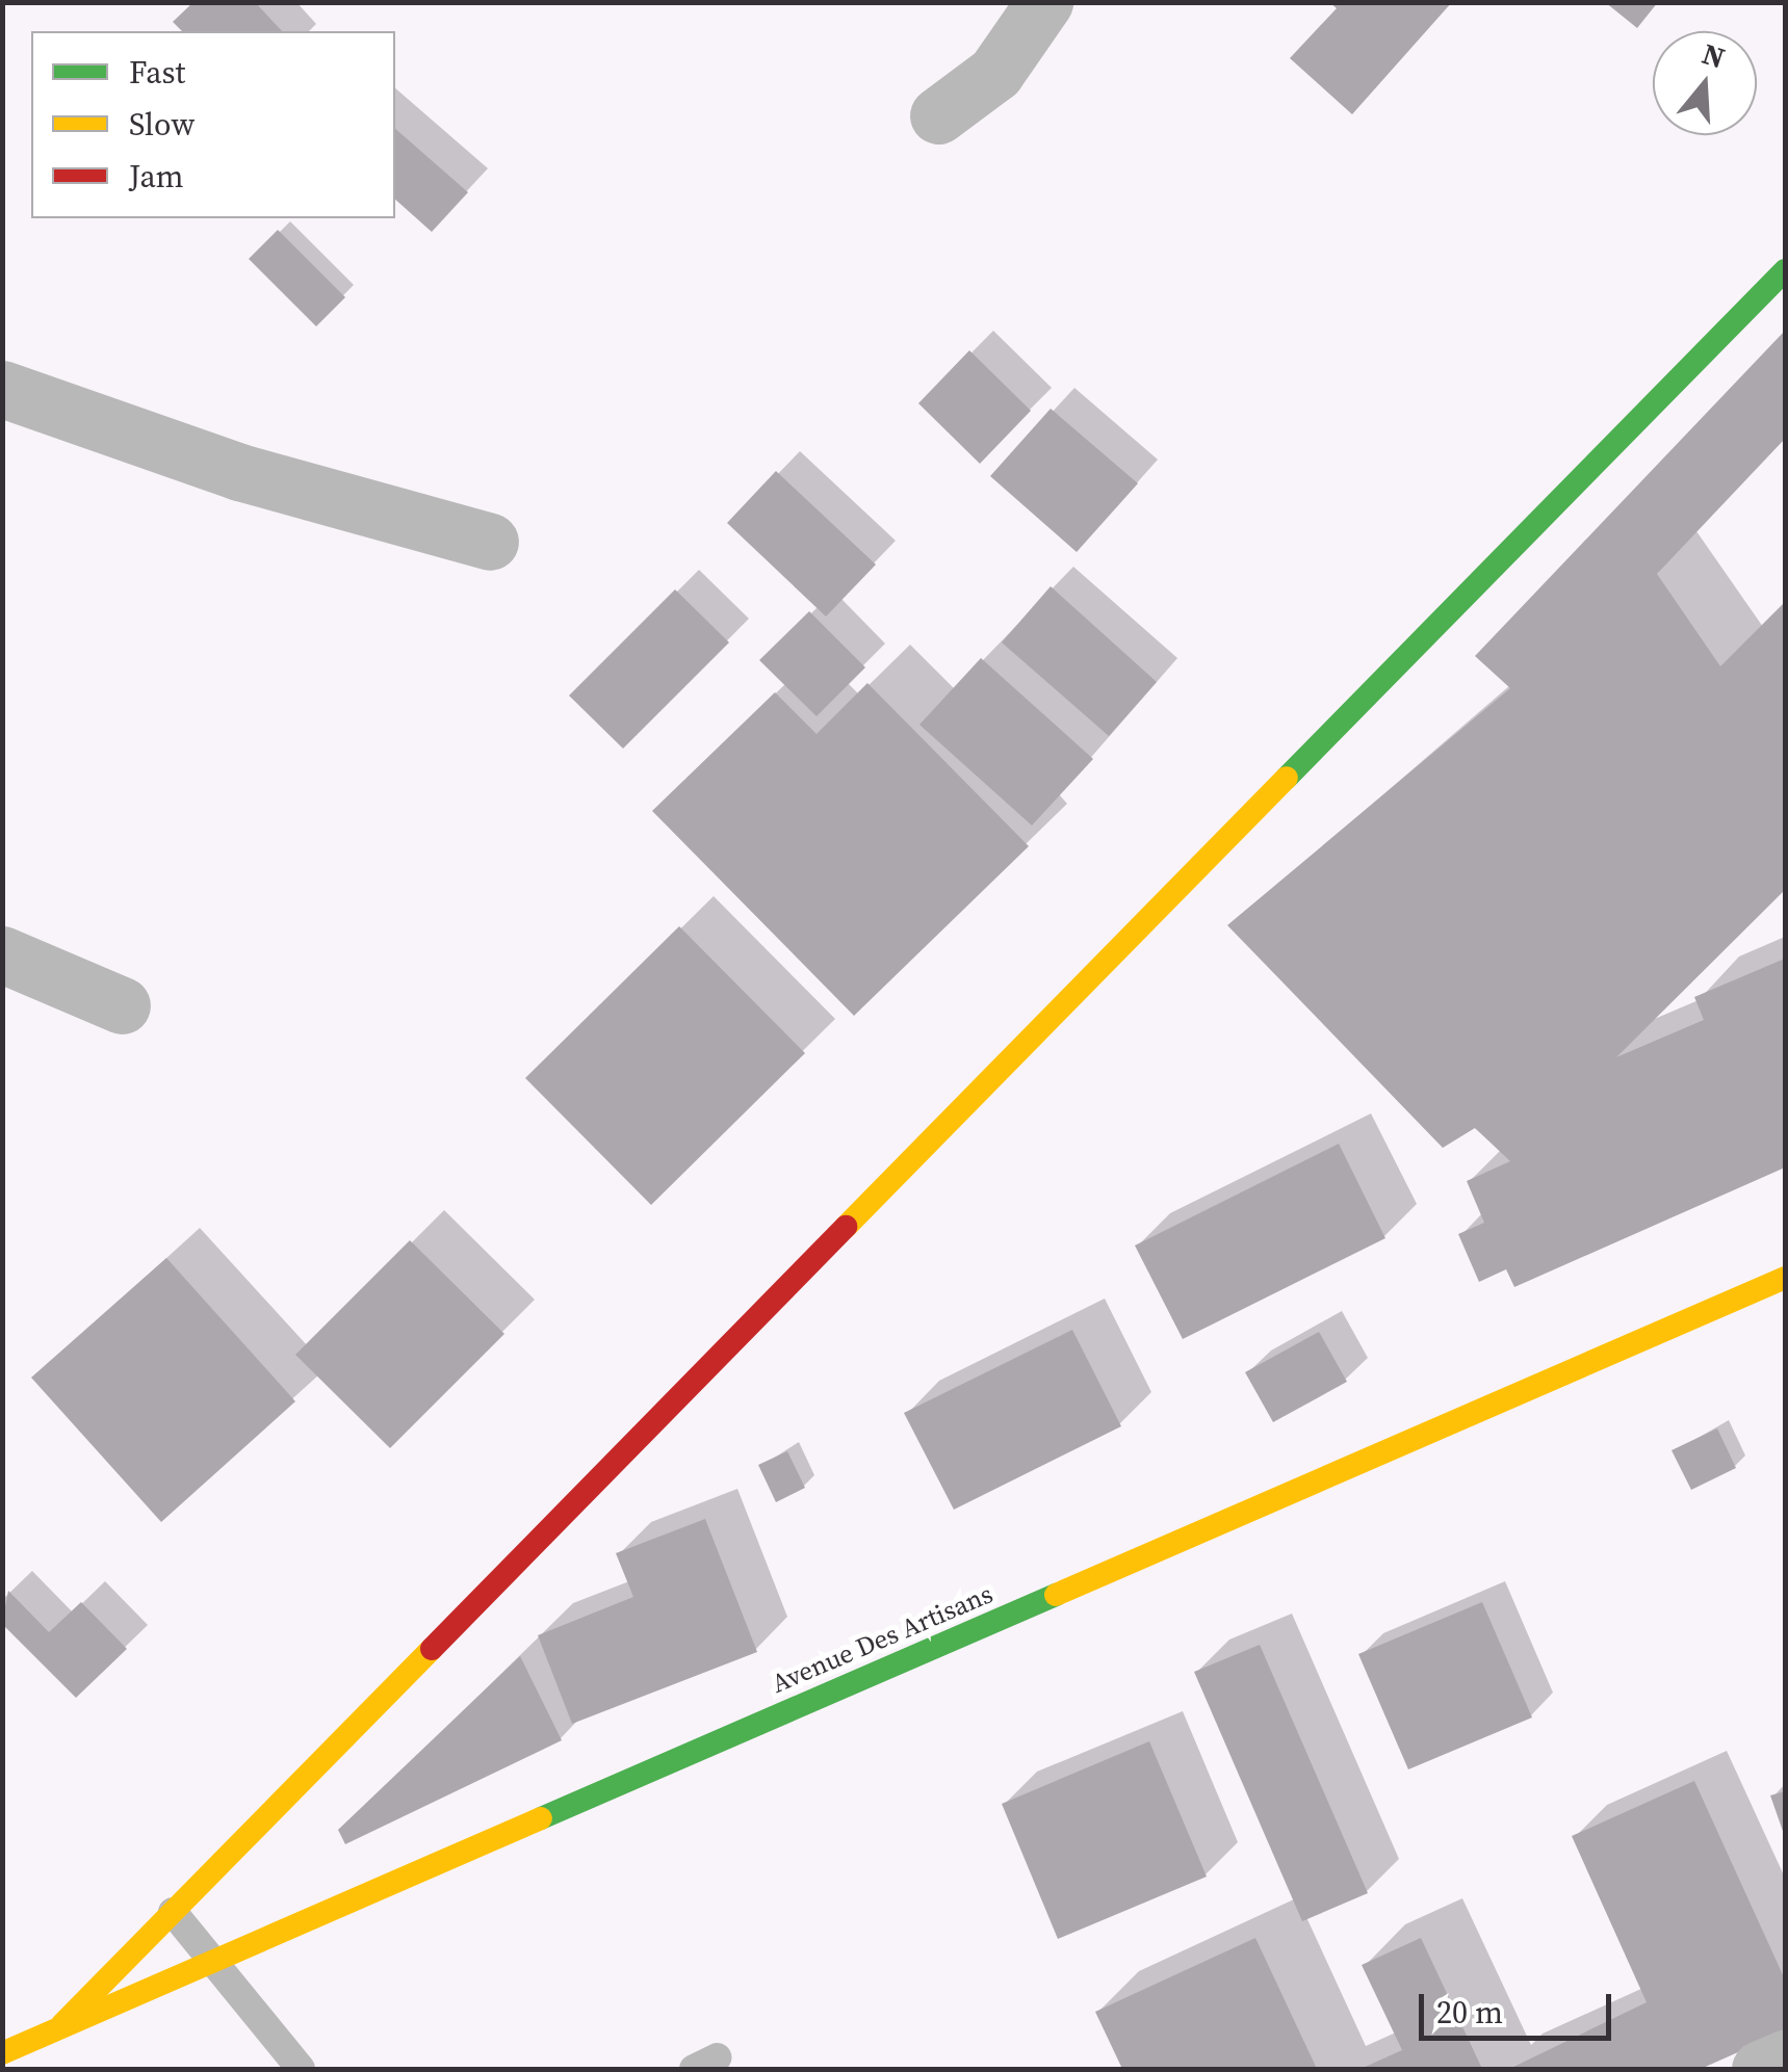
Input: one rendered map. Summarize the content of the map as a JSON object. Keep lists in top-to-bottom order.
{
  "streets": {
    "street": ["Avenue Des Artisans"]
  },
  "legend": ["Fast", "Slow", "Jam"],
  "scale_bar": "20 m",
  "north": "top"
}
